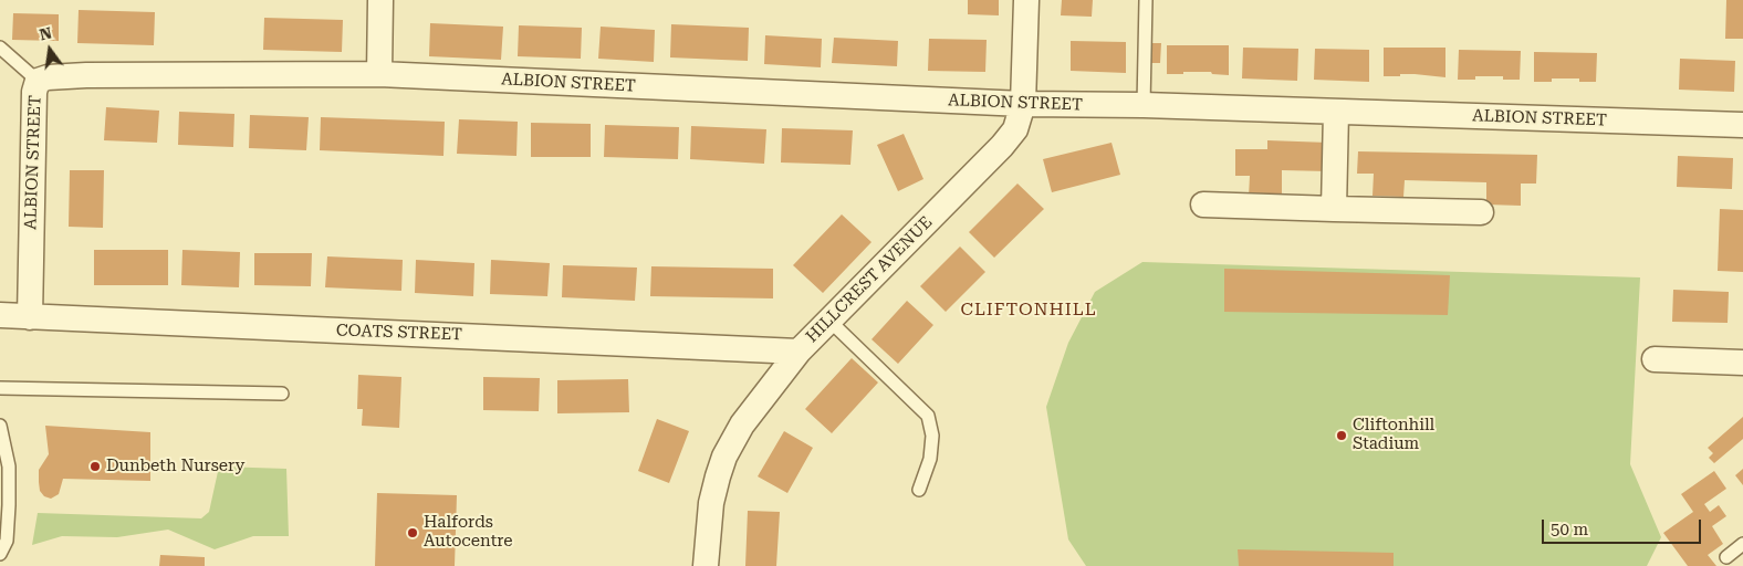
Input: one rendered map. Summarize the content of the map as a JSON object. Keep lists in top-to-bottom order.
{
  "streets": {
    "street": ["ALBION STREET", "HILLCREST AVENUE", "COATS STREET"]
  },
  "crossings": [
    ["ALBION STREET", "HILLCREST AVENUE"],
    ["ALBION STREET", "COATS STREET"],
    ["HILLCREST AVENUE", "COATS STREET"]
  ],
  "districts": ["CLIFTONHILL"],
  "places": ["Cliftonhill Stadium", "Dunbeth Nursery", "Halfords Autocentre"],
  "scale_bar": "50 m",
  "north": "top"
}
